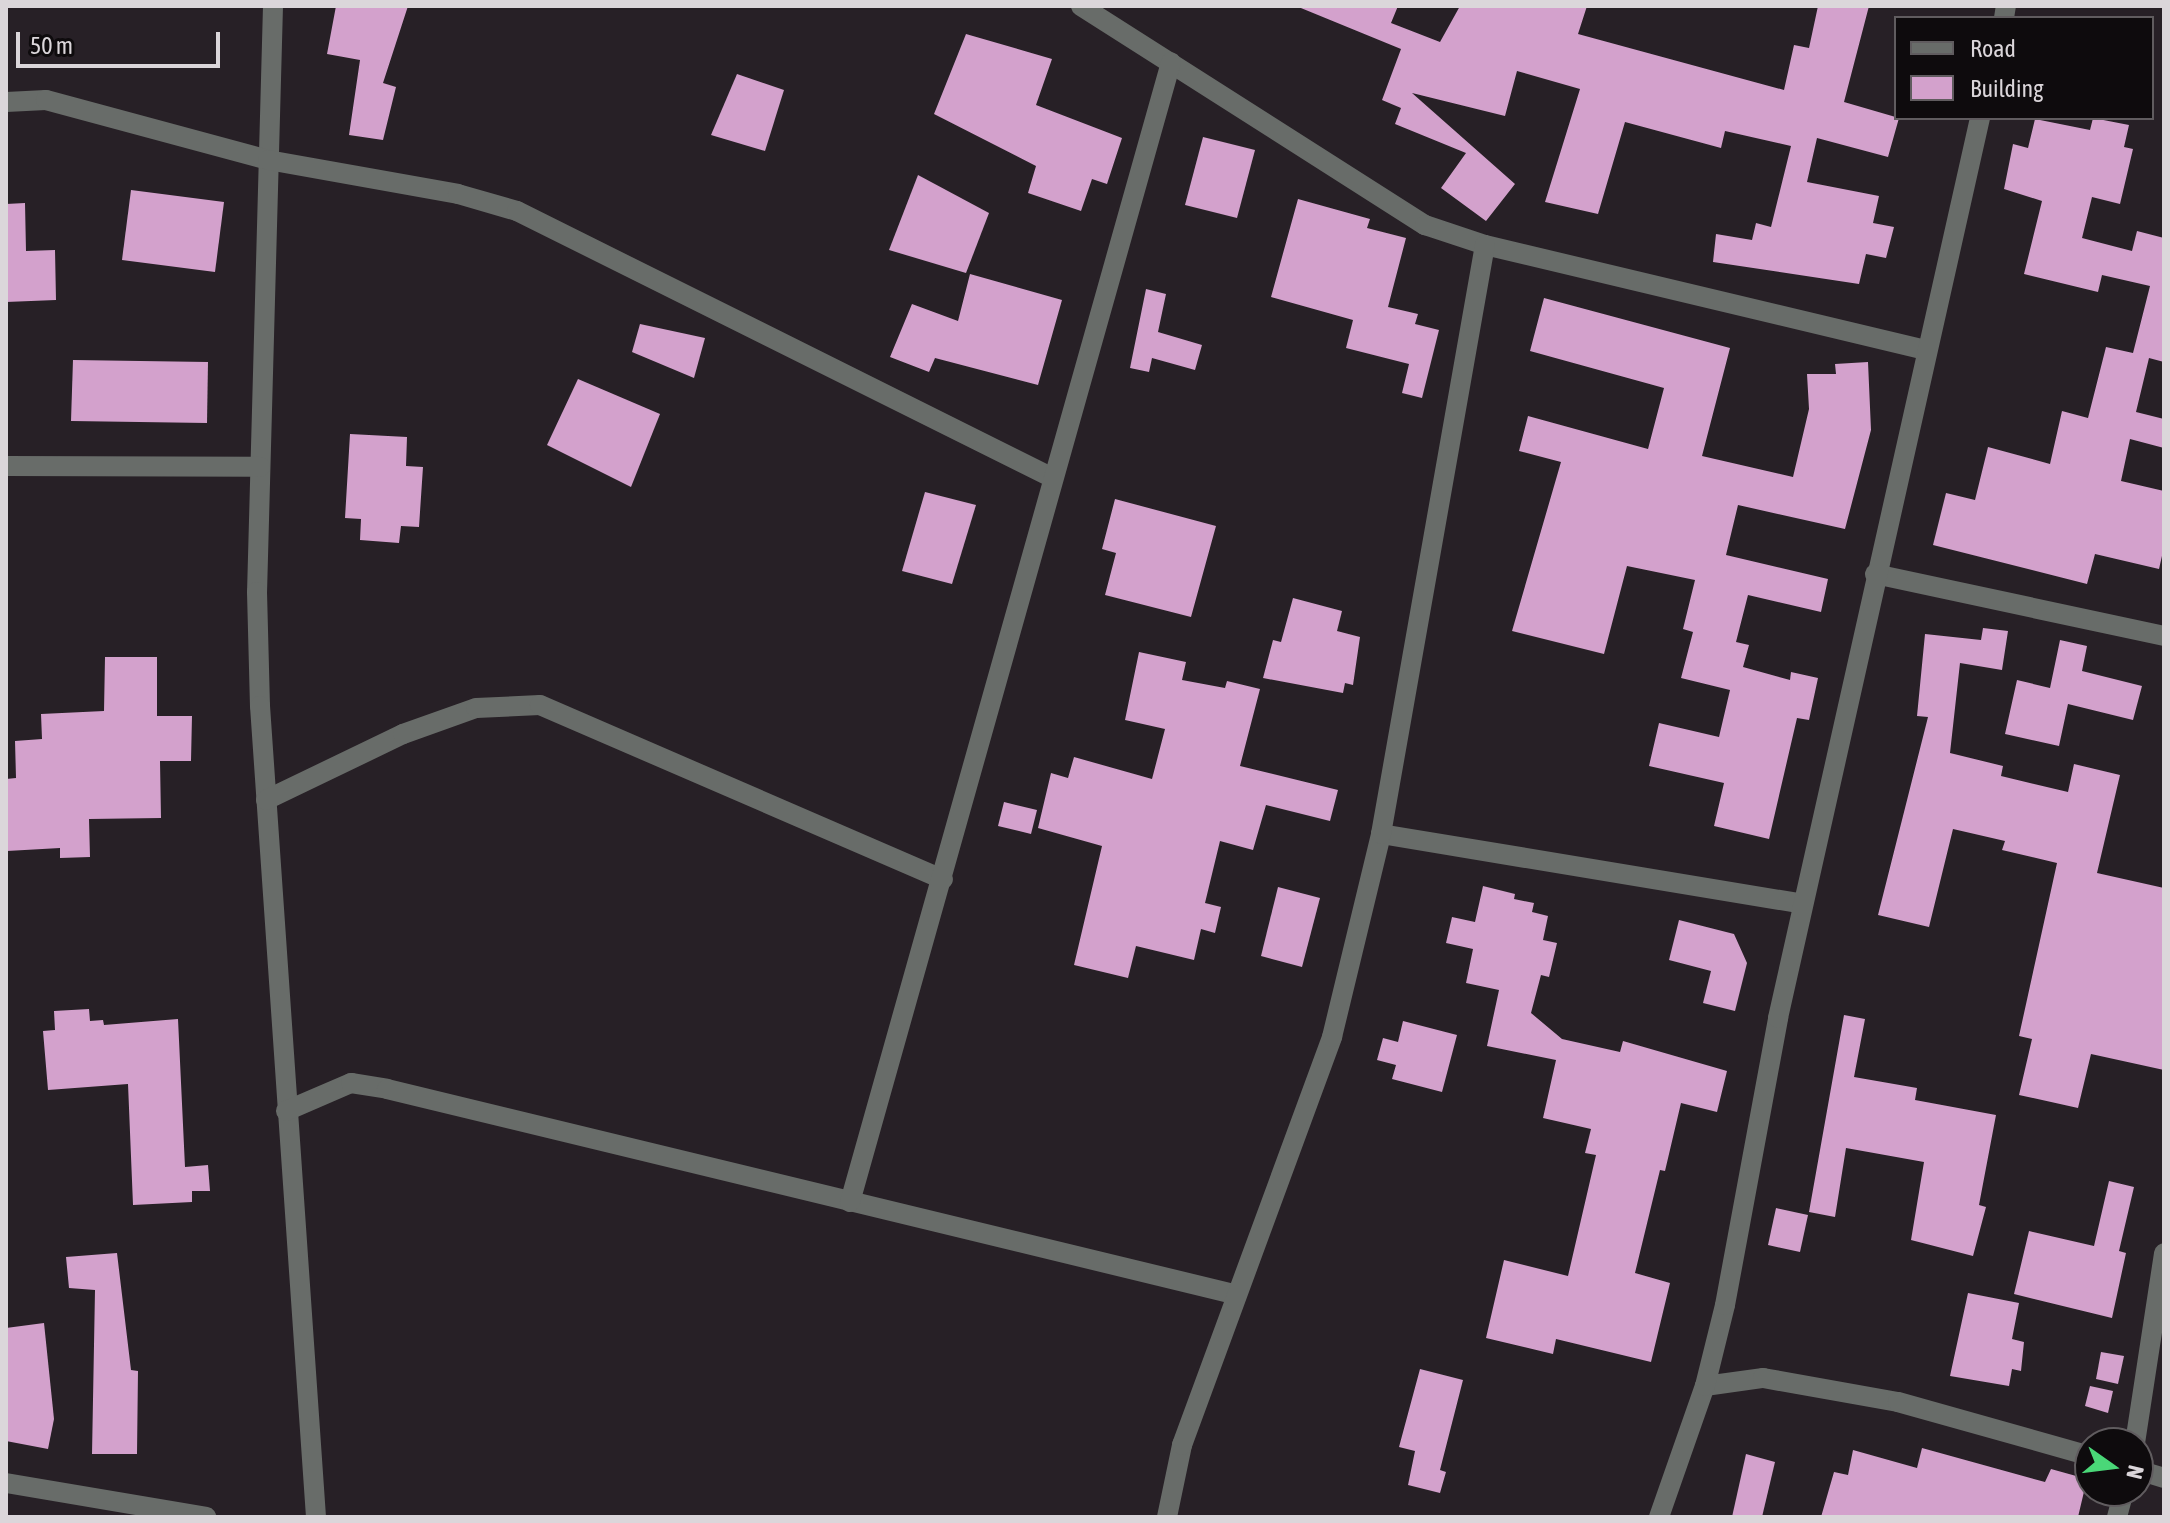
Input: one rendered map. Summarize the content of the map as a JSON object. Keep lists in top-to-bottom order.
{
  "legend": ["Road", "Building"],
  "scale_bar": "50 m",
  "north": "right"
}
